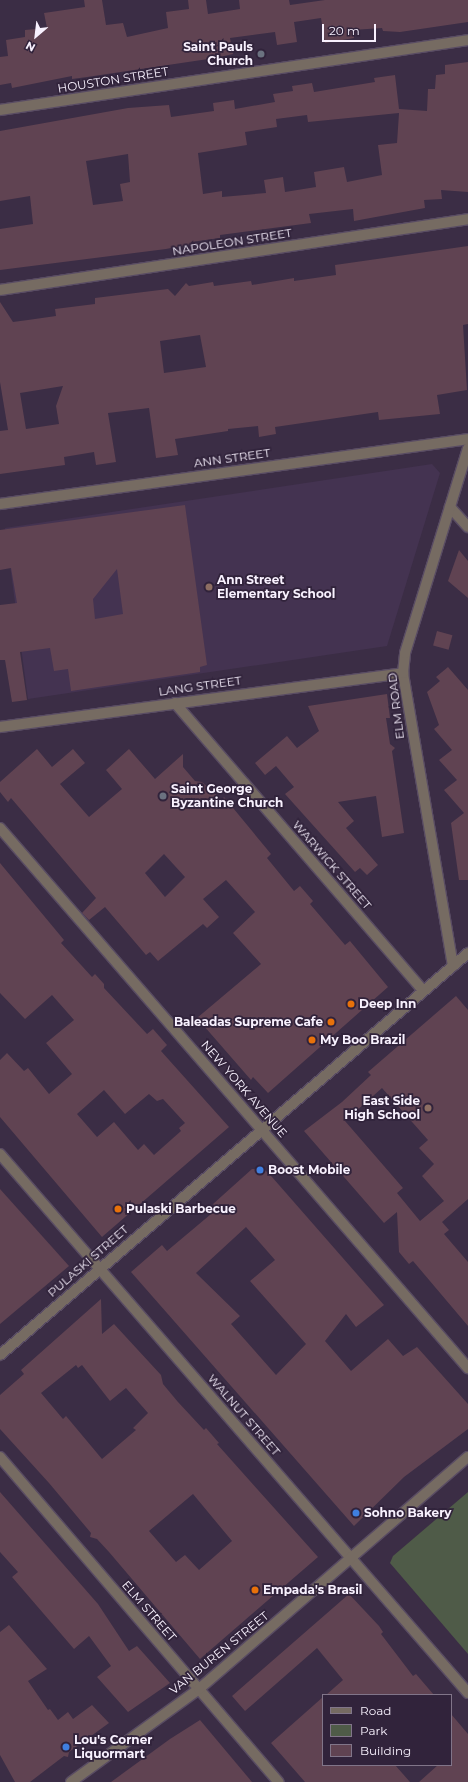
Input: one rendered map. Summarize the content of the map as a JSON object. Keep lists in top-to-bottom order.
{
  "streets": {
    "street": [
      "HOUSTON STREET",
      "NAPOLEON STREET",
      "ANN STREET",
      "LANG STREET",
      "ELM ROAD",
      "WARWICK STREET",
      "NEW YORK AVENUE",
      "PULASKI STREET",
      "WALNUT STREET",
      "ELM STREET",
      "VAN BUREN STREET"
    ]
  },
  "crossings": [
    ["LANG STREET", "ELM ROAD"],
    ["LANG STREET", "WARWICK STREET"],
    ["ELM ROAD", "PULASKI STREET"],
    ["WARWICK STREET", "PULASKI STREET"],
    ["NEW YORK AVENUE", "PULASKI STREET"],
    ["PULASKI STREET", "WALNUT STREET"],
    ["WALNUT STREET", "VAN BUREN STREET"],
    ["ELM STREET", "VAN BUREN STREET"]
  ],
  "places": [
    "Saint Pauls Church",
    "Ann Street Elementary School",
    "Saint George Byzantine Church",
    "Deep Inn",
    "Baleadas Supreme Cafe",
    "My Boo Brazil",
    "East Side High School",
    "Boost Mobile",
    "Pulaski Barbecue",
    "Sohno Bakery",
    "Empada's Brasil",
    "Lou's Corner Liquormart"
  ],
  "legend": ["Road", "Park", "Building"],
  "scale_bar": "20 m",
  "north": "bottom left"
}
